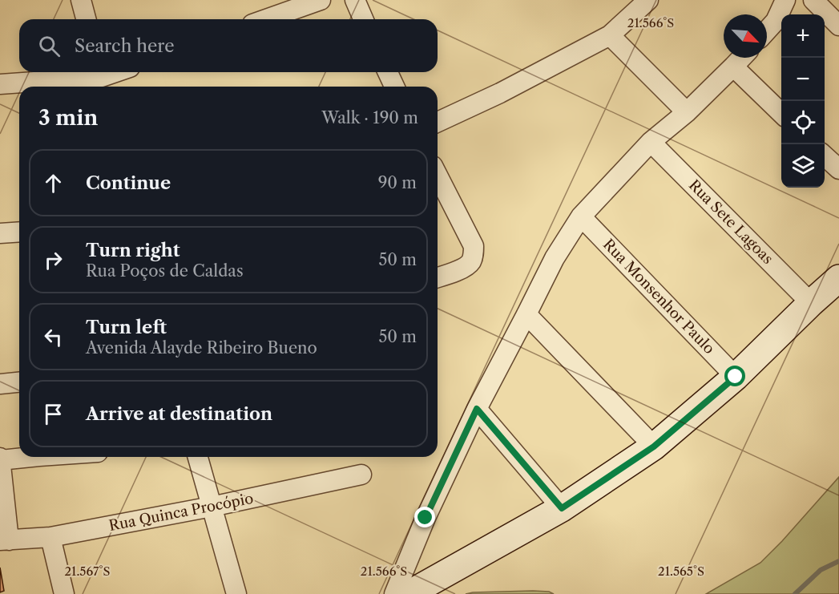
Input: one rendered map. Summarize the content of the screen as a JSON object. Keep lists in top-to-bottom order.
{
  "streets": {
    "street": ["Rua Sete Lagoas", "Rua Monsenhor Paulo", "Rua Quinca Procópio"]
  },
  "north": "bottom right",
  "page": {
    "map_buttons": ["+", "−"],
    "search": "Search here",
    "heading": ["3 min", "Walk · 190 m"],
    "list": [
      ["Continue", "90 m"],
      ["Turn right", "Rua Poços de Caldas", "50 m"],
      ["Turn left", "Avenida Alayde Ribeiro Bueno", "50 m"],
      "Arrive at destination"
    ]
  },
  "coordinates": ["21.566°S", "21.567°S", "21.565°S"]
}
